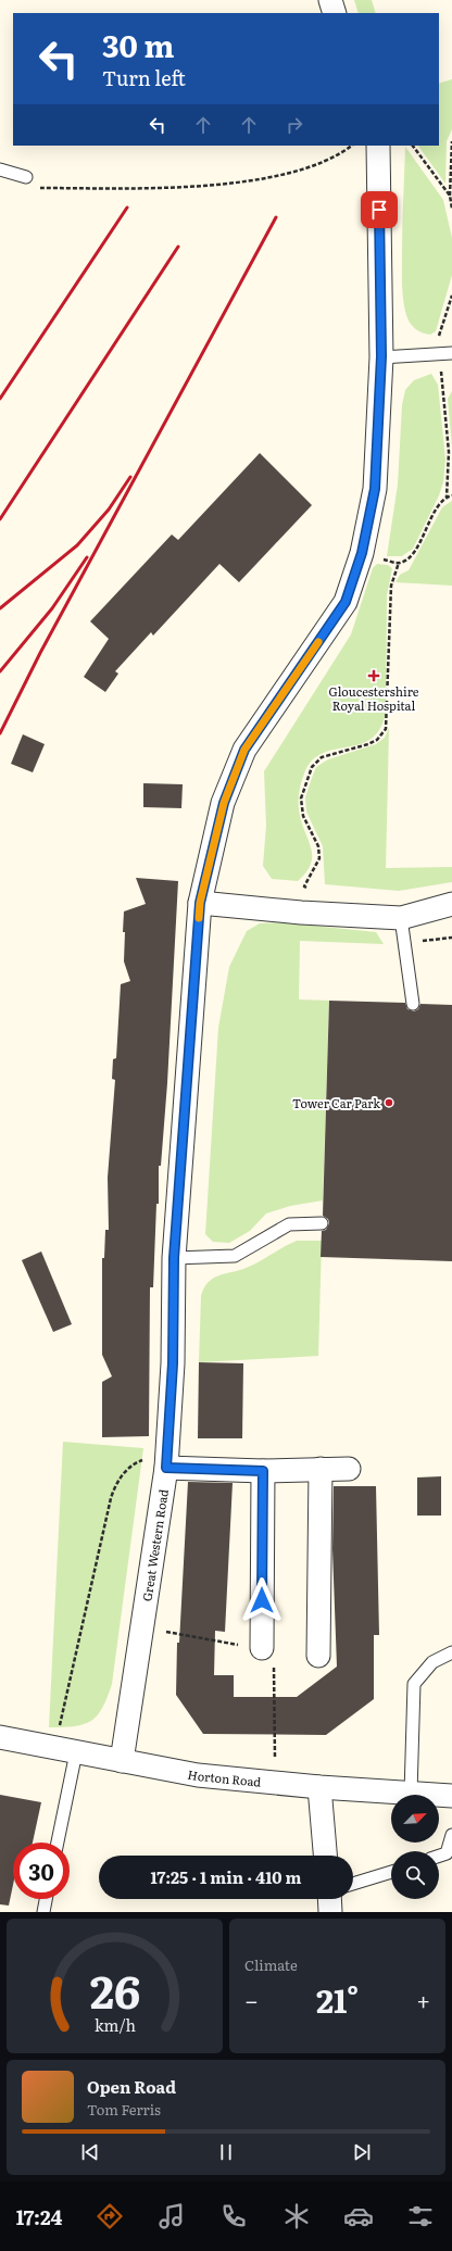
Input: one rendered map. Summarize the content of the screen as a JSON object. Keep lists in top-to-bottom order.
{
  "streets": {
    "street": ["Great Western Road", "Horton Road"]
  },
  "crossings": [
    ["Great Western Road", "Horton Road"]
  ],
  "places": {
    "health": ["Gloucestershire Royal Hospital"],
    "other": ["Tower Car Park"]
  },
  "north": "top right",
  "page": {
    "turn": ["30 m", "Turn left"],
    "limit": "30",
    "trip": "17:25 · 1 min · 410 m",
    "tile": "Climate",
    "heat": ["−", "21°", "+"],
    "song": ["Open Road", "Tom Ferris"],
    "tabs": "17:24",
    "gauge": ["26", "km/h"]
  }
}
